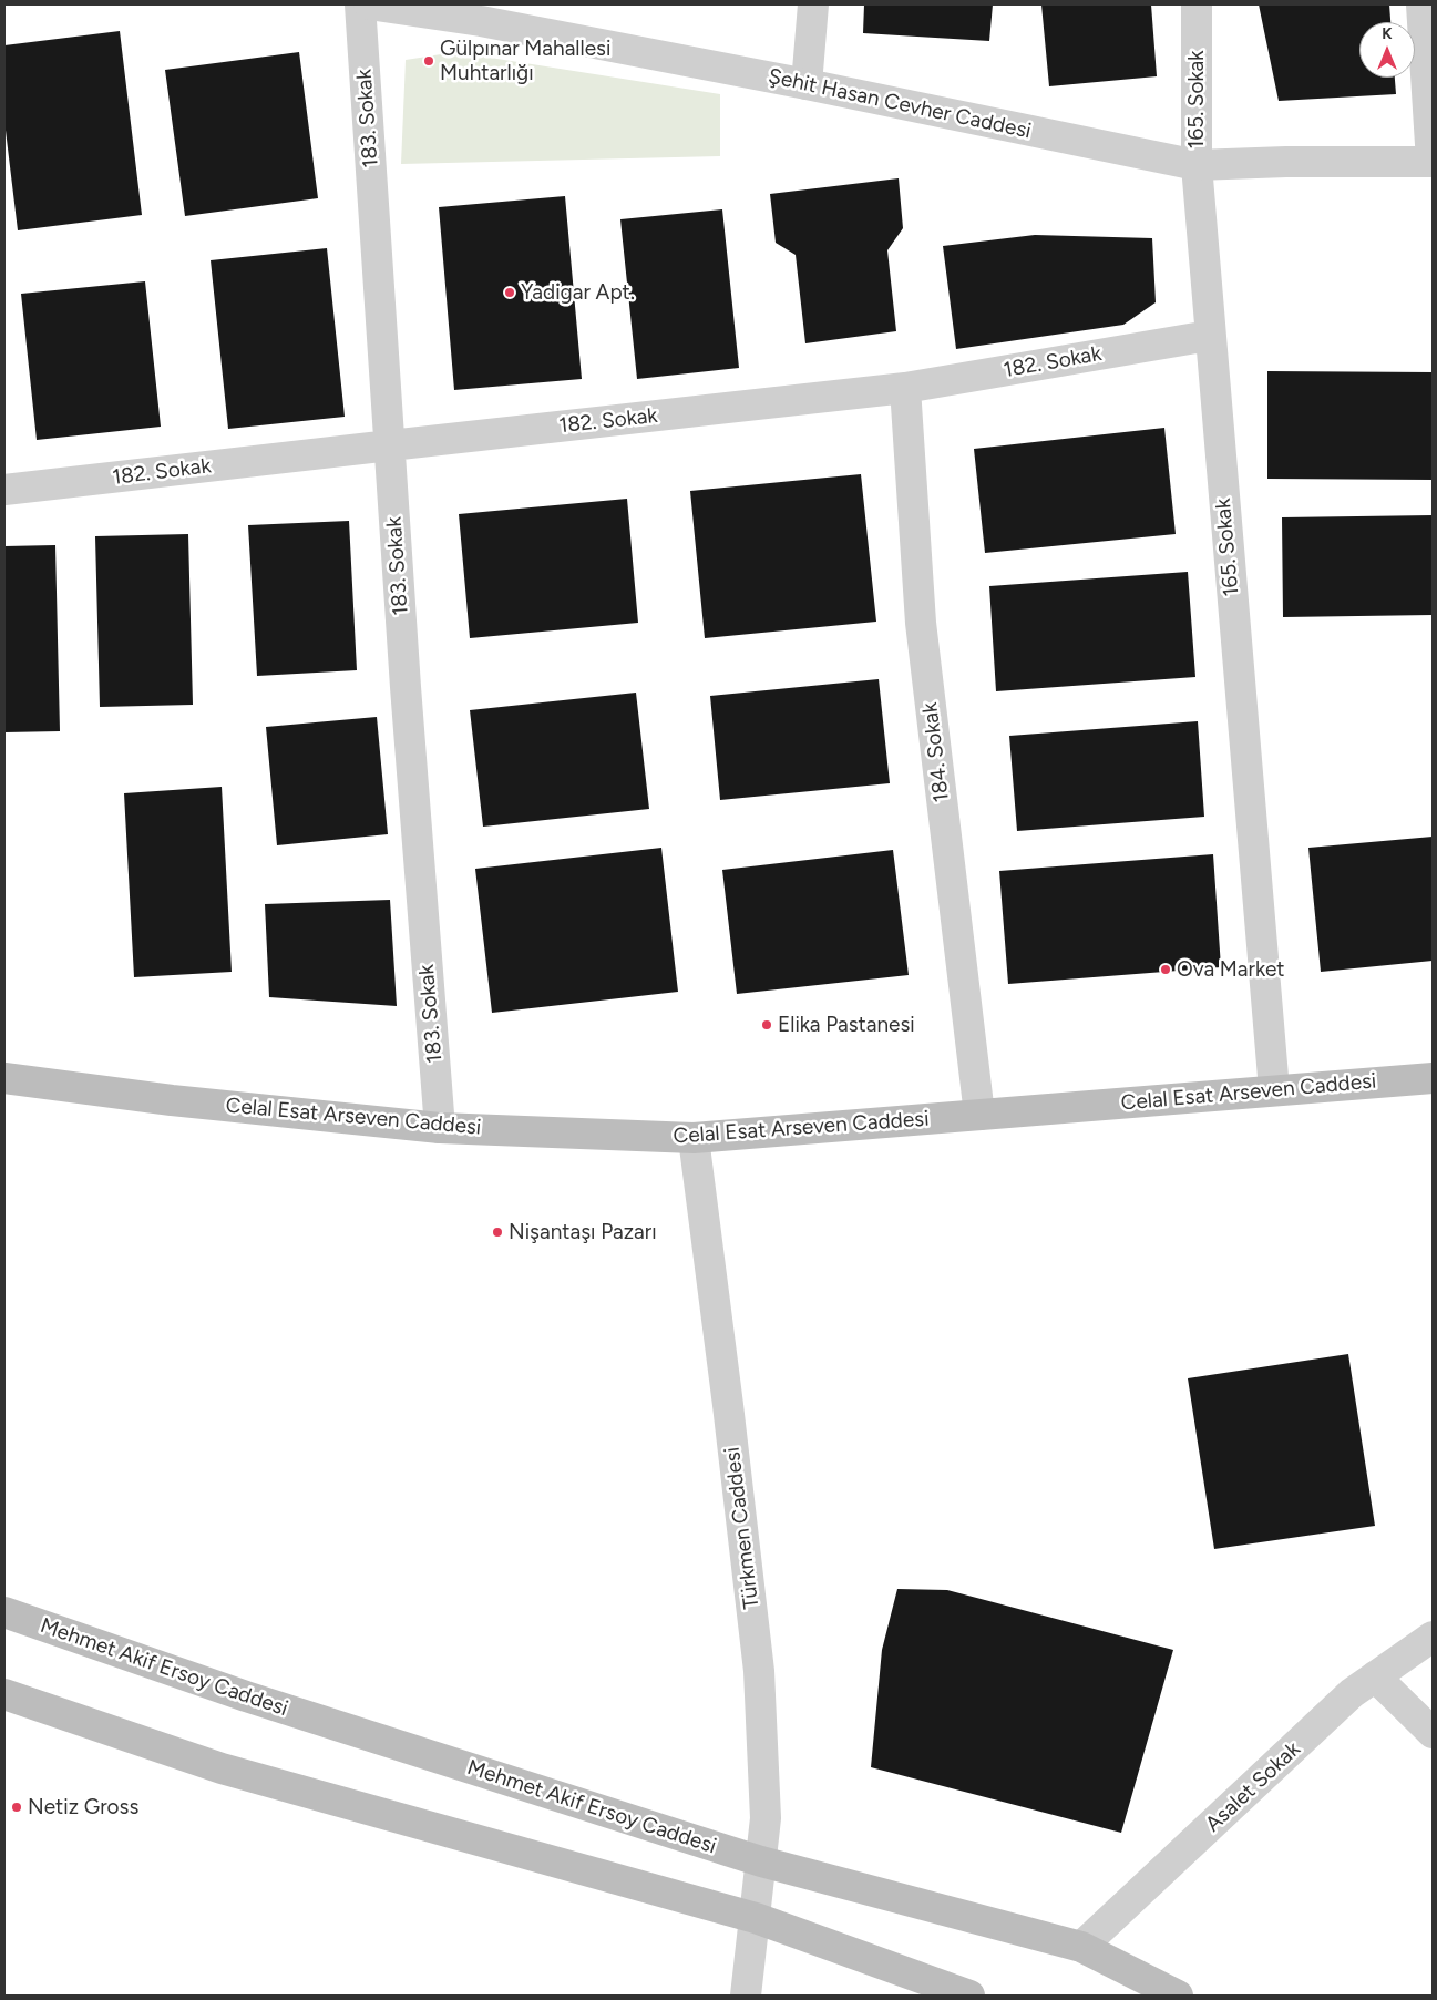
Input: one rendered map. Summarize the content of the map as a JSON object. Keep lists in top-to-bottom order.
{
  "streets": {
    "main road": ["Celal Esat Arseven Caddesi", "Mehmet Akif Ersoy Caddesi"],
    "street": [
      "165. Sokak",
      "Şehit Hasan Cevher Caddesi",
      "183. Sokak",
      "182. Sokak",
      "184. Sokak",
      "Türkmen Caddesi",
      "Asalet Sokak"
    ]
  },
  "crossings": [
    ["165. Sokak", "Şehit Hasan Cevher Caddesi"],
    ["165. Sokak", "182. Sokak"],
    ["165. Sokak", "Celal Esat Arseven Caddesi"],
    ["183. Sokak", "182. Sokak"],
    ["183. Sokak", "Celal Esat Arseven Caddesi"],
    ["182. Sokak", "184. Sokak"],
    ["184. Sokak", "Celal Esat Arseven Caddesi"],
    ["Celal Esat Arseven Caddesi", "Türkmen Caddesi"],
    ["Türkmen Caddesi", "Mehmet Akif Ersoy Caddesi"],
    ["Mehmet Akif Ersoy Caddesi", "Asalet Sokak"]
  ],
  "places": [
    "Gülpınar Mahallesi Muhtarlığı",
    "Yadigar Apt.",
    "Ova Market",
    "Elika Pastanesi",
    "Nişantaşı Pazarı",
    "Netiz Gross"
  ],
  "north": "top"
}
